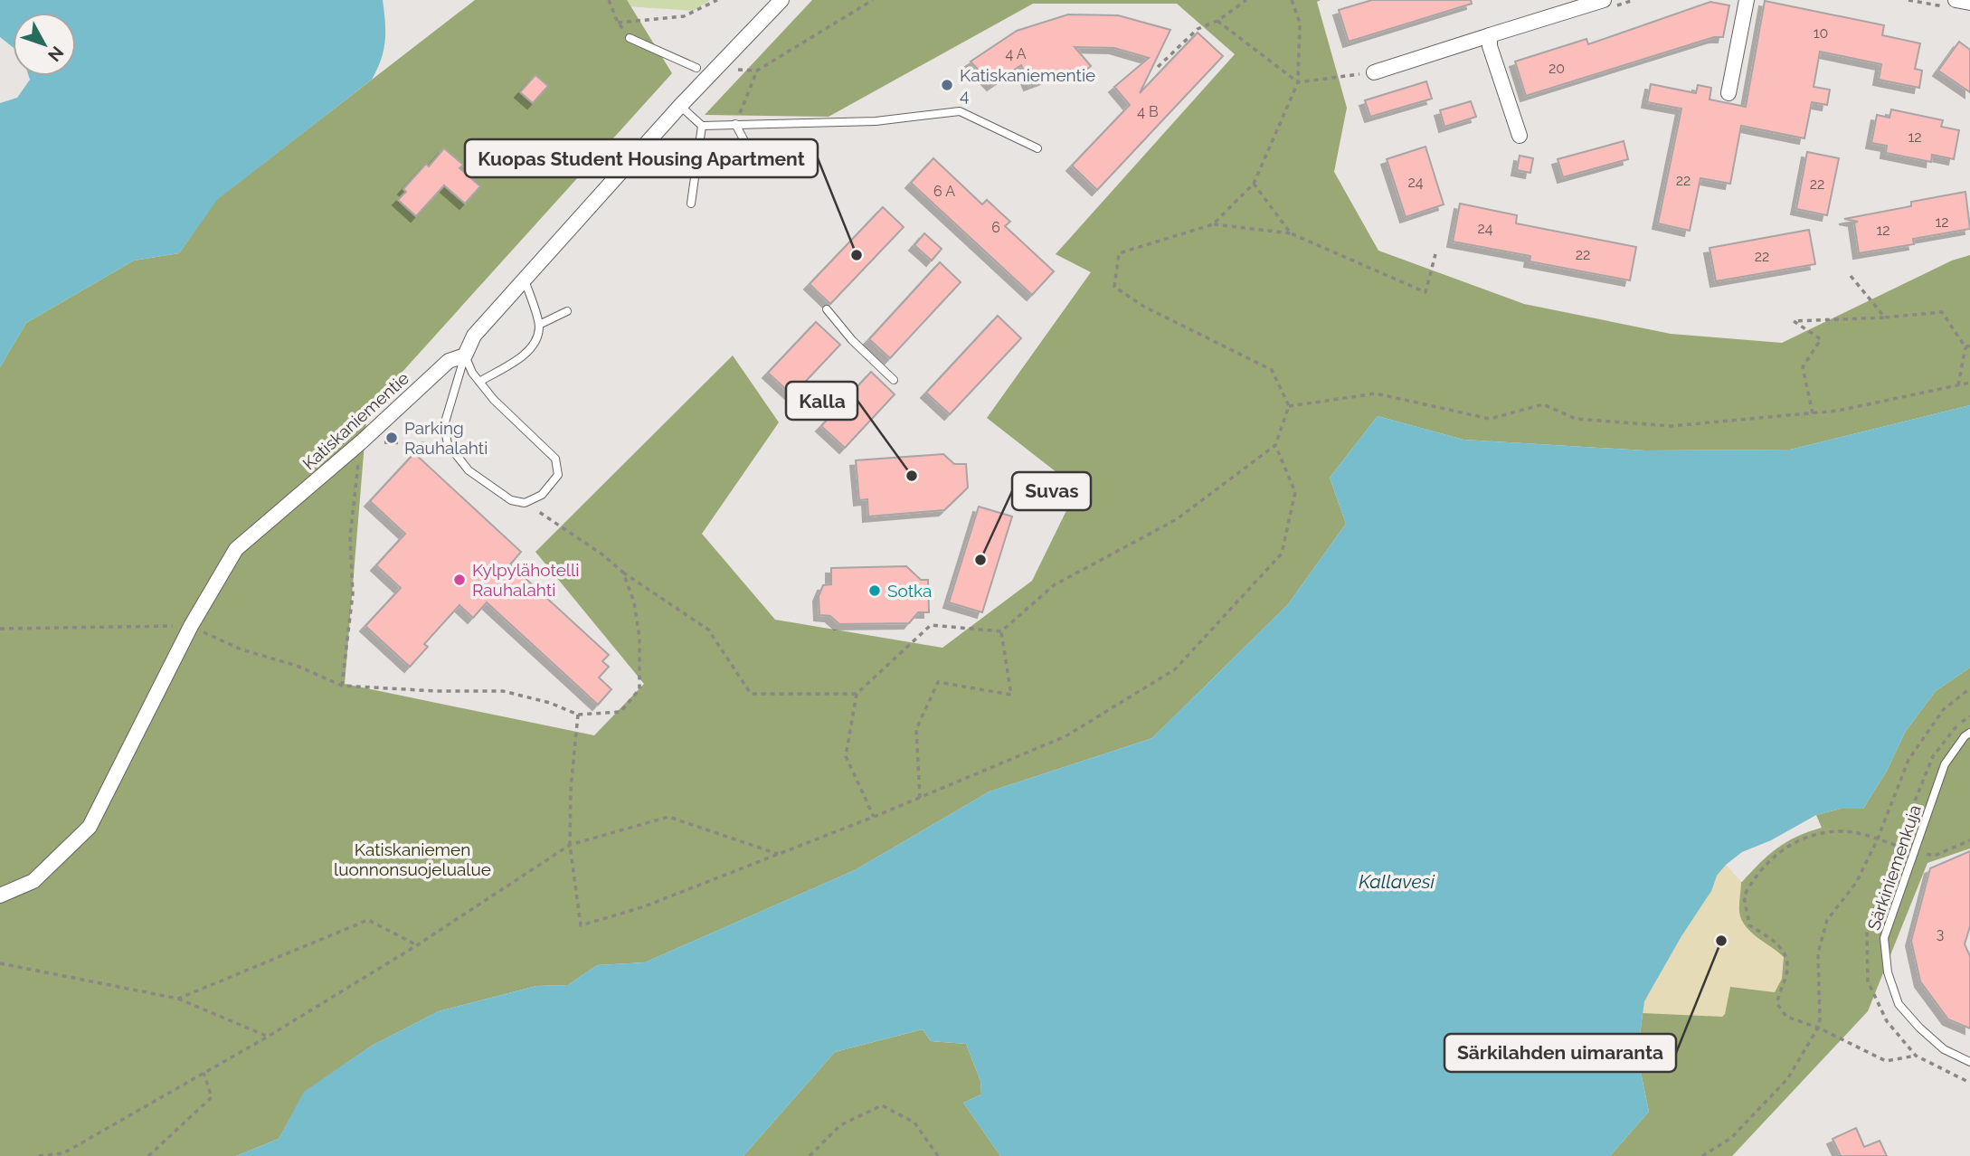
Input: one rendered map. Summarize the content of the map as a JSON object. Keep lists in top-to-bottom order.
{
  "streets": {
    "street": ["Katiskaniementie"],
    "lane": ["Särkiniemenkuja"]
  },
  "water": ["Kallavesi"],
  "parks": ["Katiskaniemen luonnonsuojelualue"],
  "places": [
    "Katiskaniementie 4",
    "Kuopas Student Housing Apartment",
    "Parking Rauhalahti",
    "Kalla",
    "Suvas",
    "Kylpylähotelli Rauhalahti",
    "Sotka",
    "Särkilahden uimaranta"
  ],
  "house_numbers": [
    "10",
    "4 A",
    "20",
    "4 B",
    "12",
    "22",
    "24",
    "22",
    "6 A",
    "12",
    "6",
    "24",
    "12",
    "22",
    "22",
    "3"
  ],
  "north": "bottom right"
}
